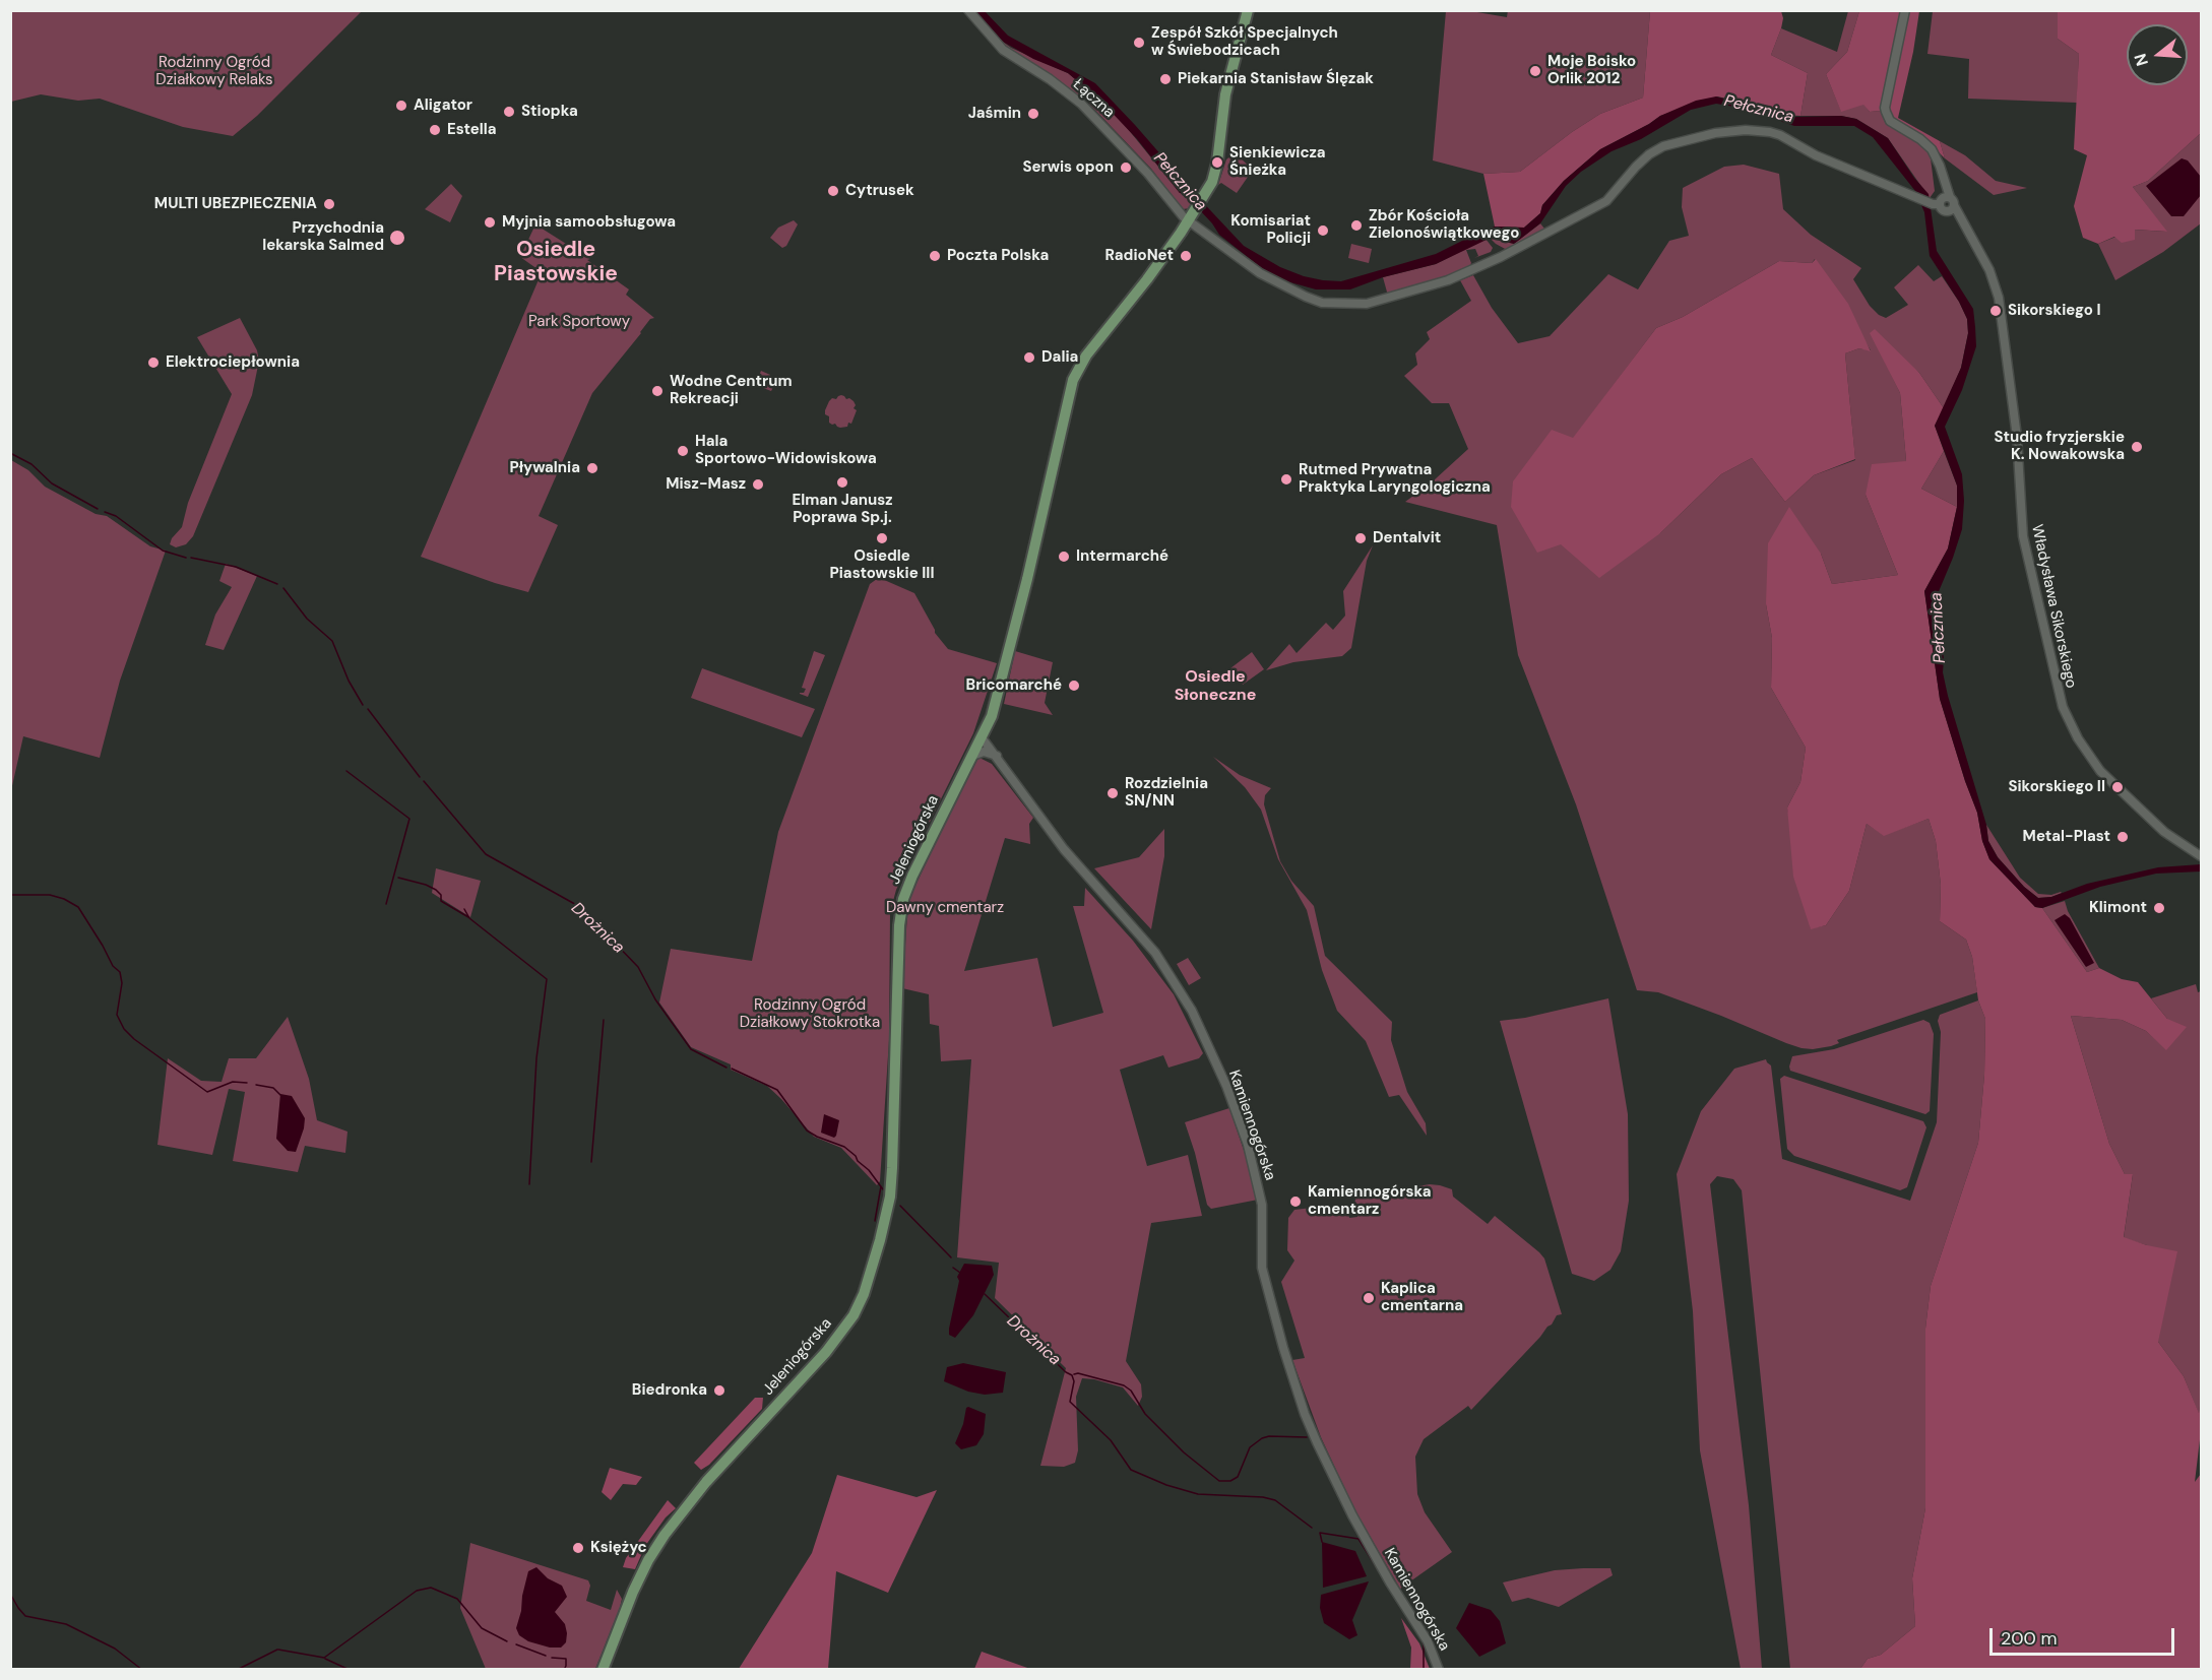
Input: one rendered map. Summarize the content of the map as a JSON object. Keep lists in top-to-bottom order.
{
  "streets": {
    "main road": ["Jeleniogórska"],
    "street": ["Łączna", "Władysława Sikorskiego", "Kamiennogórska"]
  },
  "crossings": [
    ["Łączna", "Władysława Sikorskiego"],
    ["Łączna", "Jeleniogórska"],
    ["Jeleniogórska", "Kamiennogórska"]
  ],
  "districts": ["Osiedle Piastowskie", "Osiedle Słoneczne"],
  "water": ["Pełcznica", "Drożnica"],
  "parks": [
    "Rodzinny Ogród Działkowy Relaks",
    "Park Sportowy",
    "Dawny cmentarz",
    "Rodzinny Ogród Działkowy Stokrotka"
  ],
  "places": [
    "Zespół Szkół Specjalnych w Świebodzicach",
    "Moje Boisko Orlik 2012",
    "Piekarnia Stanisław Ślęzak",
    "Aligator",
    "Stiopka",
    "Jaśmin",
    "Estella",
    "Sienkiewicza Śnieżka",
    "Serwis opon",
    "Cytrusek",
    "MULTI UBEZPIECZENIA",
    "Myjnia samoobsługowa",
    "Zbór Kościoła Zielonoświątkowego",
    "Komisariat Policji",
    "Przychodnia lekarska Salmed",
    "Poczta Polska",
    "RadioNet",
    "Sikorskiego I",
    "Dalia",
    "Elektrociepłownia",
    "Wodne Centrum Rekreacji",
    "Studio fryzjerskie K. Nowakowska",
    "Hala Sportowo-Widowiskowa",
    "Pływalnia",
    "Rutmed Prywatna Praktyka Laryngologiczna",
    "Elman Janusz Poprawa Sp.j.",
    "Misz-Masz",
    "Osiedle Piastowskie III",
    "Dentalvit",
    "Intermarché",
    "Bricomarché",
    "Sikorskiego II",
    "Rozdzielnia SN/NN",
    "Metal-Plast",
    "Klimont",
    "Kamiennogórska cmentarz",
    "Kaplica cmentarna",
    "Biedronka",
    "Księżyc"
  ],
  "scale_bar": "200 m",
  "north": "left"
}
